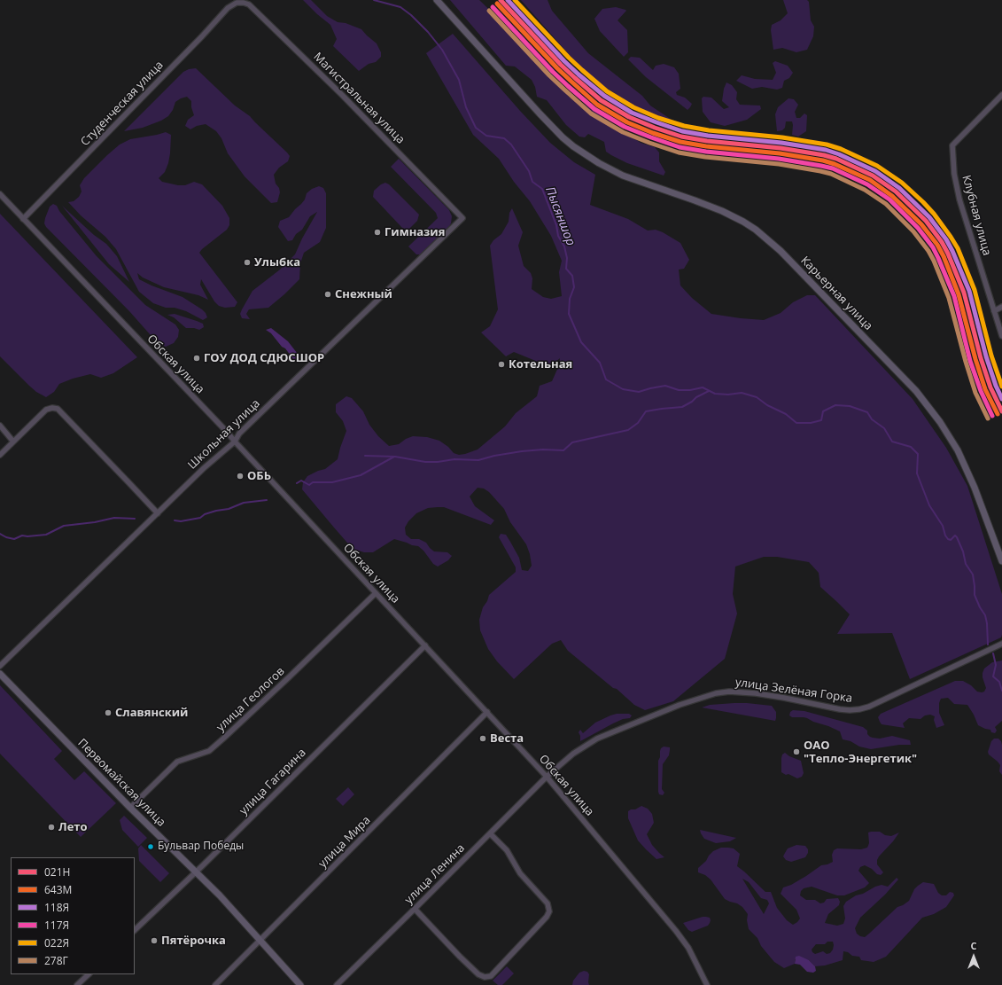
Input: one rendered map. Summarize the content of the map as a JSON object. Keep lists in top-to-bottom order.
{
  "streets": {
    "main road": ["Карьерная улица", "Первомайская улица"],
    "street": [
      "Магистральная улица",
      "Студенческая улица",
      "Клубная улица",
      "Обская улица",
      "Школьная улица",
      "улица Зелёная Горка",
      "улица Геологов",
      "улица Гагарина",
      "улица Мира",
      "улица Ленина"
    ]
  },
  "crossings": [
    ["Магистральная улица", "Студенческая улица"],
    ["Магистральная улица", "Школьная улица"],
    ["Студенческая улица", "Обская улица"],
    ["Обская улица", "Школьная улица"],
    ["Обская улица", "улица Зелёная Горка"],
    ["Обская улица", "улица Геологов"],
    ["Обская улица", "улица Гагарина"],
    ["Обская улица", "улица Мира"],
    ["Обская улица", "улица Ленина"],
    ["улица Зелёная Горка", "улица Ленина"],
    ["улица Геологов", "Первомайская улица"],
    ["улица Гагарина", "Первомайская улица"],
    ["Первомайская улица", "улица Мира"]
  ],
  "water": ["Пысяншор"],
  "places": [
    "Гимназия",
    "Улыбка",
    "Снежный",
    "ГОУ ДОД СДЮСШОР",
    "Котельная",
    "ОБЬ",
    "Славянский",
    "Веста",
    "ОАО \"Тепло-Энергетик\"",
    "Лето",
    "Бульвар Победы",
    "Пятёрочка"
  ],
  "lines": [
    "transit line 021Н",
    "transit line 118Я",
    "transit line 022Я",
    "transit line 643М",
    "transit line 117Я",
    "transit line 278Г"
  ],
  "legend": [
    "021Н",
    "643М",
    "118Я",
    "117Я",
    "022Я",
    "278Г"
  ],
  "north": "top"
}
